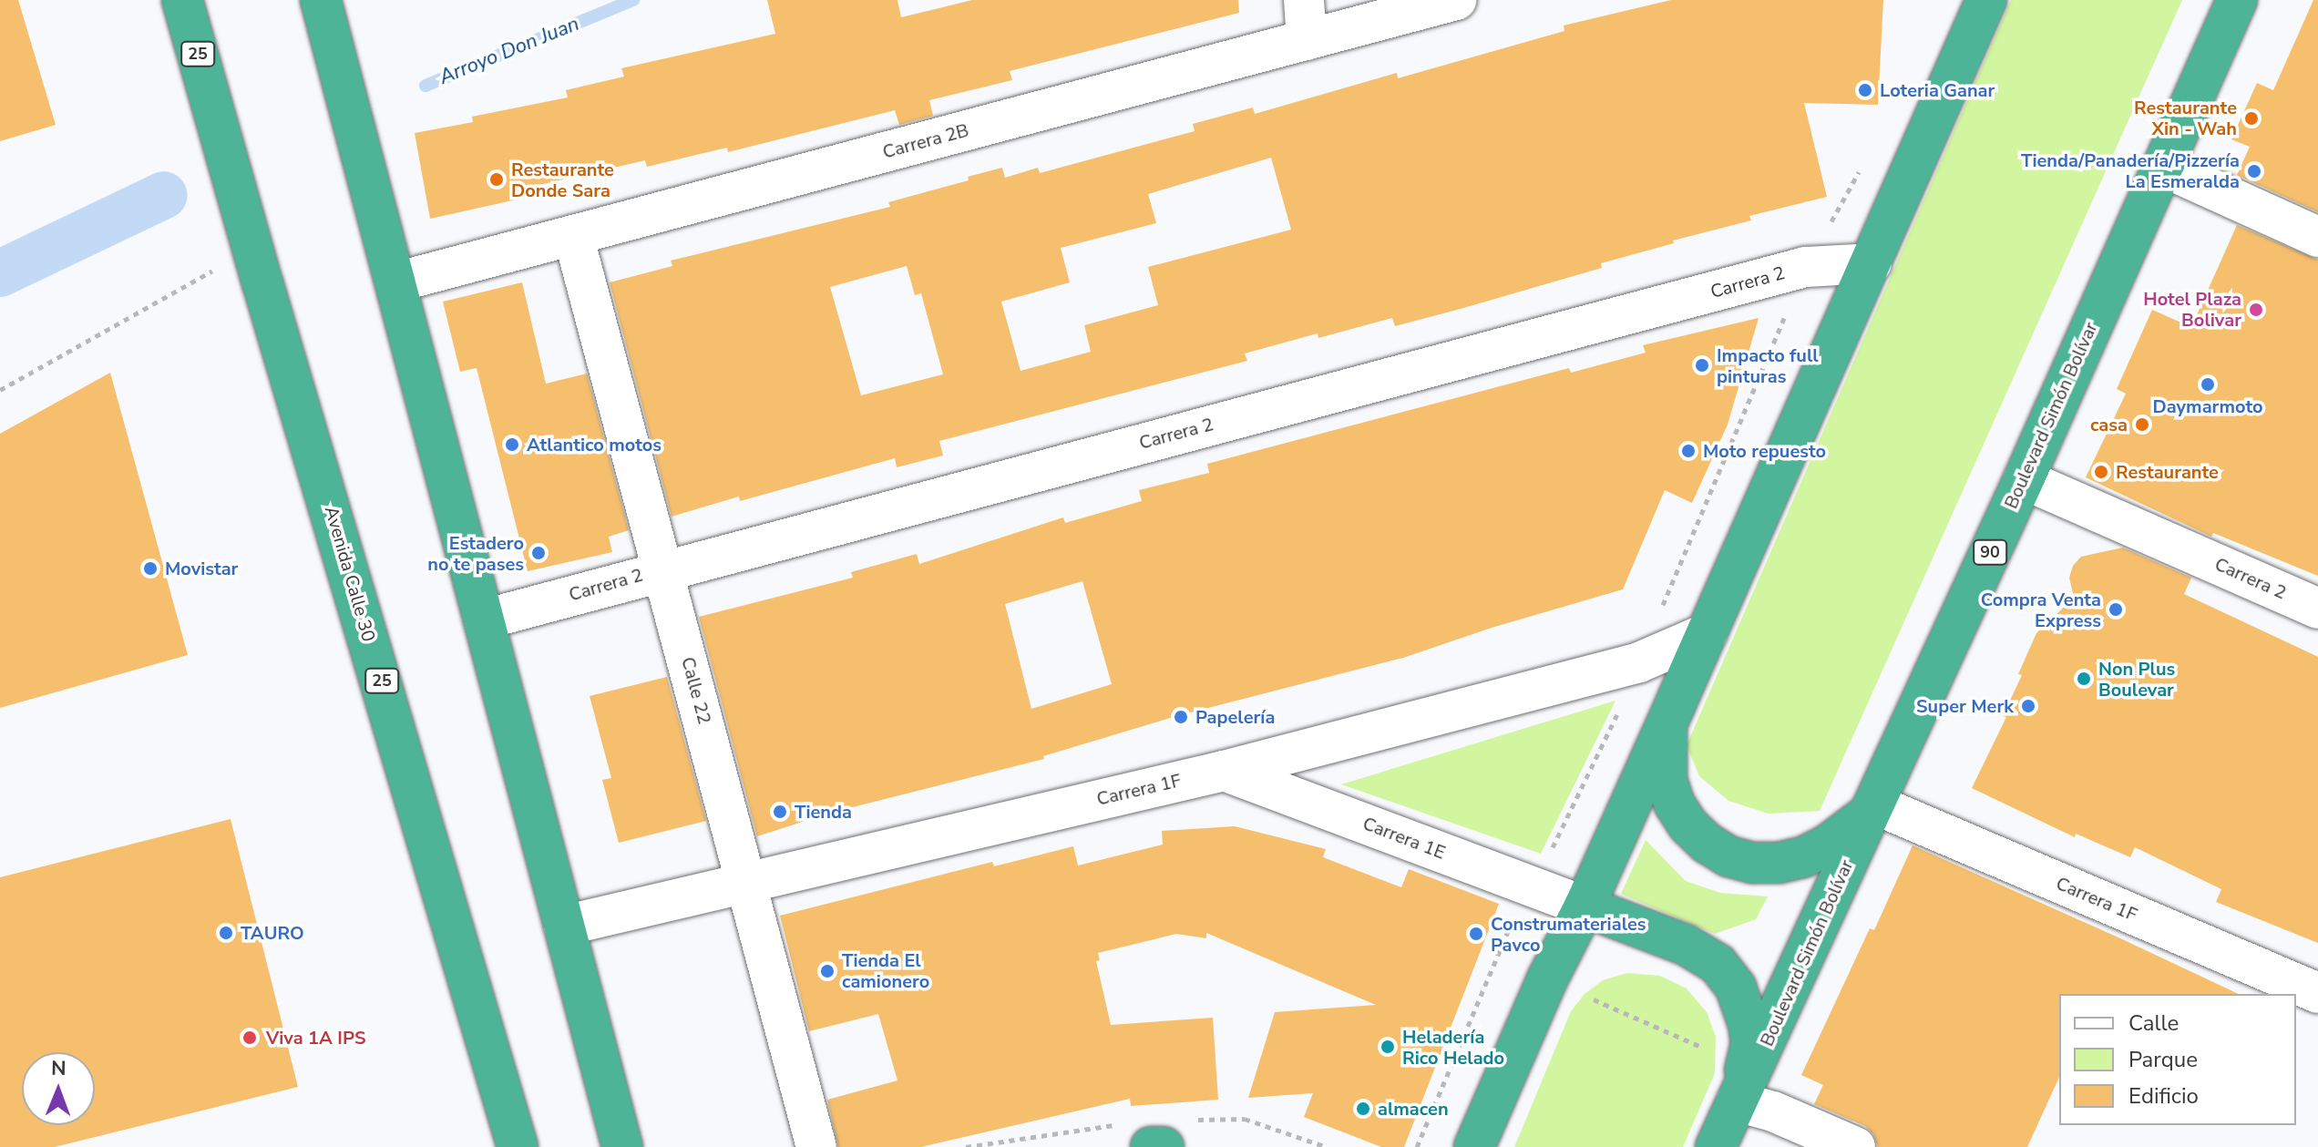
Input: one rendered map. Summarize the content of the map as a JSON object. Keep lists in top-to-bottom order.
{
  "streets": {
    "highway": [
      "25",
      "Boulevard Simón Bolívar",
      "90",
      "Avenida Calle 30"
    ],
    "street": [
      "Carrera 2B",
      "Carrera 2",
      "Calle 22",
      "Carrera 1F",
      "Carrera 1E"
    ]
  },
  "crossings": [
    ["Carrera 2B", "Calle 22"],
    ["Carrera 2", "Boulevard Simón Bolívar"],
    ["Carrera 2", "Calle 22"],
    ["Boulevard Simón Bolívar", "Carrera 1F"],
    ["Calle 22", "Carrera 1F"],
    ["Carrera 1F", "Carrera 1E"]
  ],
  "water": ["Arroyo Don Juan"],
  "places": [
    "Loteria Ganar",
    "Restaurante Xin - Wah",
    "Tienda/Panadería/Pizzería La Esmeralda",
    "Restaurante Donde Sara",
    "Hotel Plaza Bolivar",
    "Impacto full pinturas",
    "Daymarmoto",
    "casa",
    "Atlantico motos",
    "Moto repuesto",
    "Restaurante",
    "Estadero no te pases",
    "Movistar",
    "Compra Venta Express",
    "Non Plus Boulevar",
    "Super Merk",
    "Papelería",
    "Tienda",
    "TAURO",
    "Construmateriales Pavco",
    "Tienda El camionero",
    "Viva 1A IPS",
    "Heladería Rico Helado",
    "almacen"
  ],
  "legend": ["Calle", "Parque", "Edificio"],
  "north": "top"
}
